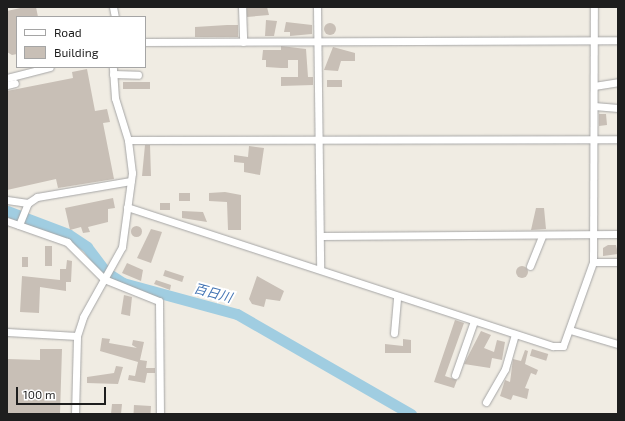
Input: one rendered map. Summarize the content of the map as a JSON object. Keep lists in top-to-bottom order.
{
  "water": ["百日川"],
  "legend": ["Road", "Building"],
  "scale_bar": "100 m"
}
